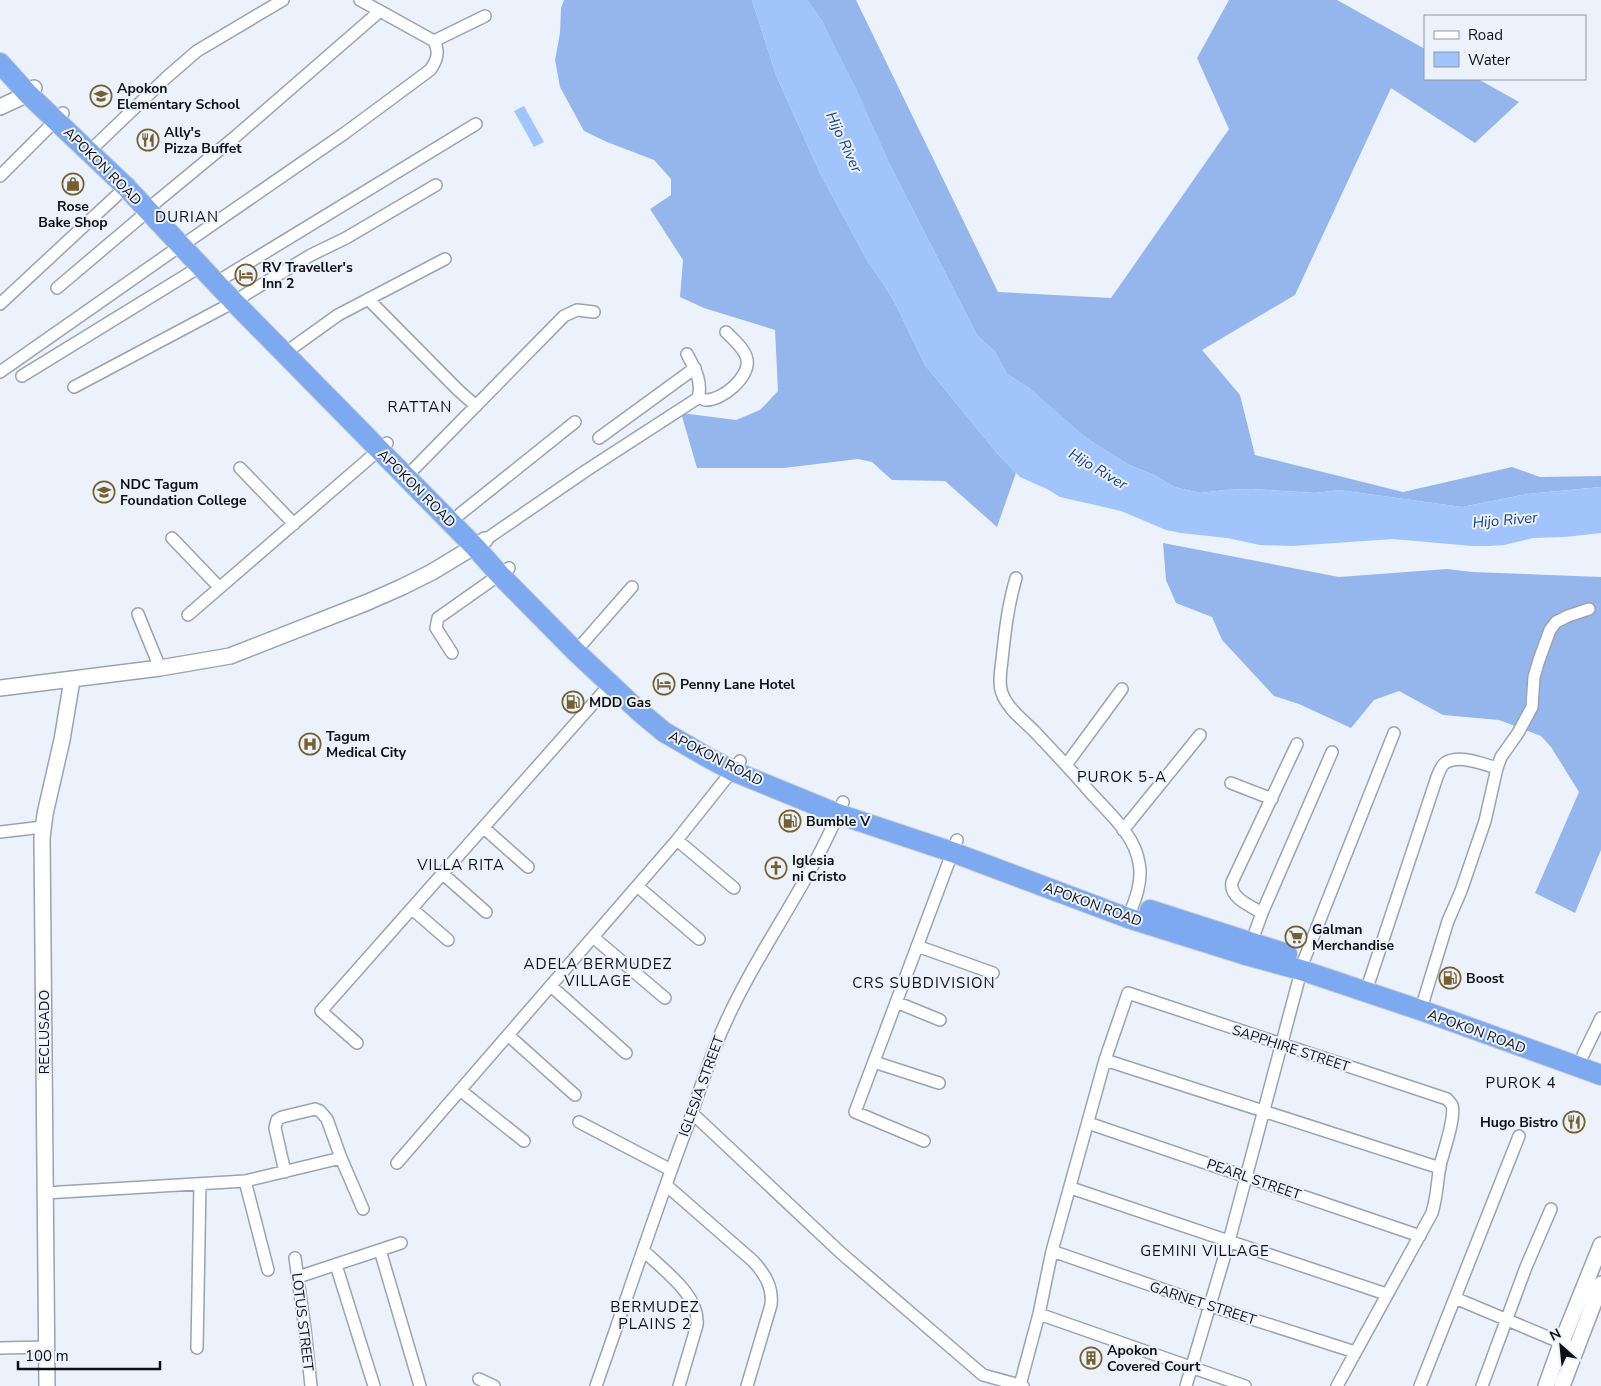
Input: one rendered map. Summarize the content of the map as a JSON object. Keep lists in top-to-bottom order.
{
  "streets": {
    "highway": ["APOKON ROAD"],
    "street": [
      "RECLUSADO",
      "SAPPHIRE STREET",
      "IGLESIA STREET",
      "PEARL STREET",
      "GARNET STREET",
      "LOTUS STREET"
    ]
  },
  "crossings": [
    ["APOKON ROAD", "IGLESIA STREET"]
  ],
  "districts": [
    "DURIAN",
    "RATTAN",
    "PUROK 5-A",
    "VILLA RITA",
    "ADELA BERMUDEZ VILLAGE",
    "CRS SUBDIVISION",
    "PUROK 4",
    "GEMINI VILLAGE",
    "BERMUDEZ PLAINS 2"
  ],
  "water": ["Hijo River"],
  "places": {
    "school or university": ["Apokon Elementary School", "NDC Tagum Foundation College"],
    "restaurant": ["Ally's Pizza Buffet", "Hugo Bistro"],
    "shop": ["Rose Bake Shop"],
    "hotel": ["RV Traveller's Inn 2", "Penny Lane Hotel"],
    "fuel station": ["MDD Gas", "Bumble V", "Boost"],
    "hospital": ["Tagum Medical City"],
    "church": ["Iglesia ni Cristo"],
    "supermarket": ["Galman Merchandise"],
    "building": ["Apokon Covered Court"]
  },
  "legend": ["Road", "Water"],
  "scale_bar": "100 m",
  "north": "top left"
}
